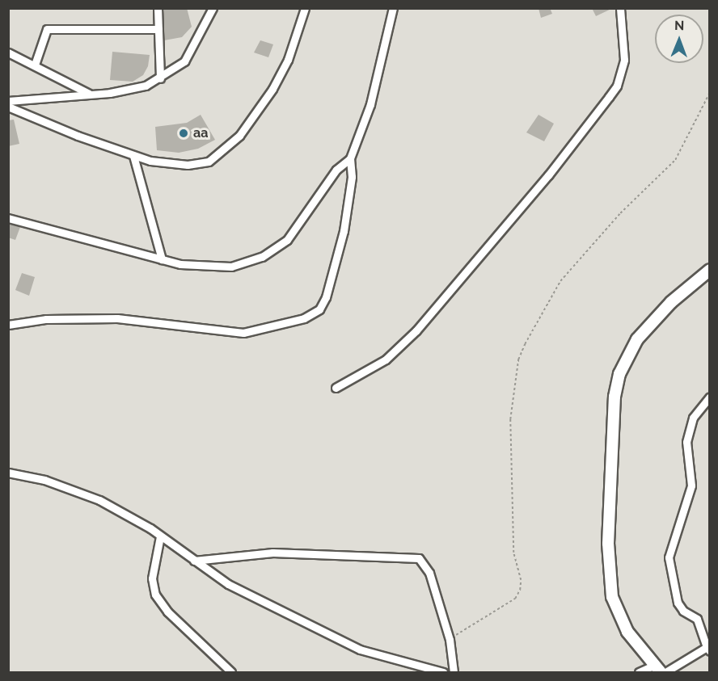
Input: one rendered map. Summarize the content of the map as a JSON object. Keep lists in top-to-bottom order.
{
  "places": ["aa"],
  "north": "top"
}
